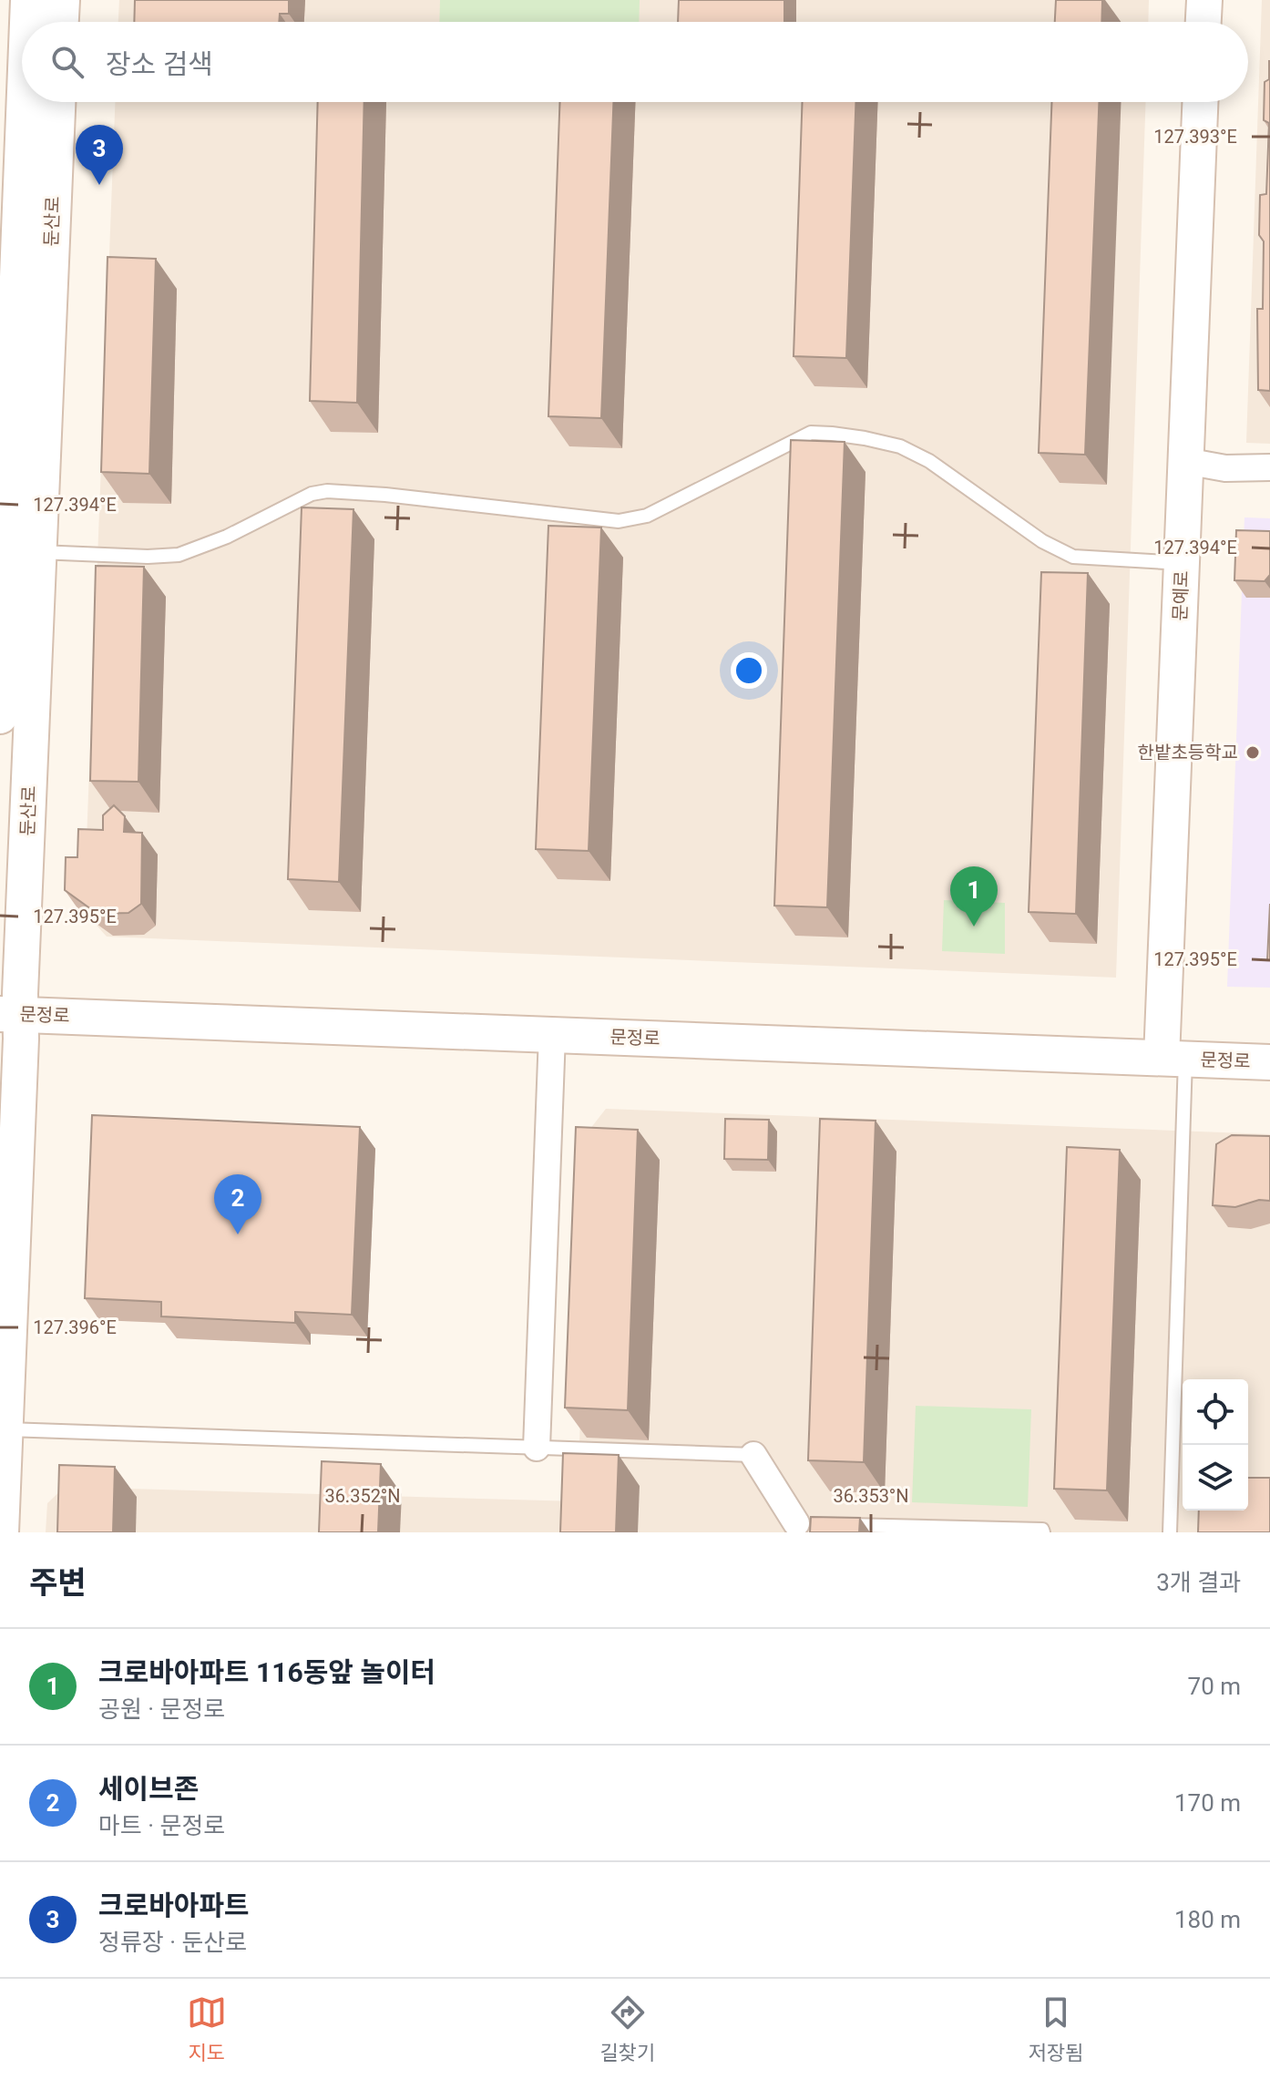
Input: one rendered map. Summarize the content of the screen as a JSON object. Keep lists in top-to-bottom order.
{
  "streets": {
    "main road": ["둔산로", "문예로", "문정로"]
  },
  "crossings": [
    ["둔산로", "문정로"],
    ["문예로", "문정로"]
  ],
  "places": ["한밭초등학교"],
  "page": {
    "search": "장소 검색",
    "pins": ["3", "1", "2"],
    "heading": ["주변", "3개 결과"],
    "list": [
      {
        "mark": "1",
        "name": "크로바아파트 116동앞 놀이터",
        "note": "공원 · 문정로",
        "value": "70 m"
      },
      {
        "mark": "2",
        "name": "세이브존",
        "note": "마트 · 문정로",
        "value": "170 m"
      },
      {
        "mark": "3",
        "name": "크로바아파트",
        "note": "정류장 · 둔산로",
        "value": "180 m"
      }
    ],
    "nav": ["지도", "길찾기", "저장됨"]
  },
  "coordinates": [
    "127.393°E",
    "127.394°E",
    "127.395°E",
    "127.396°E",
    "36.352°N",
    "36.353°N"
  ]
}
